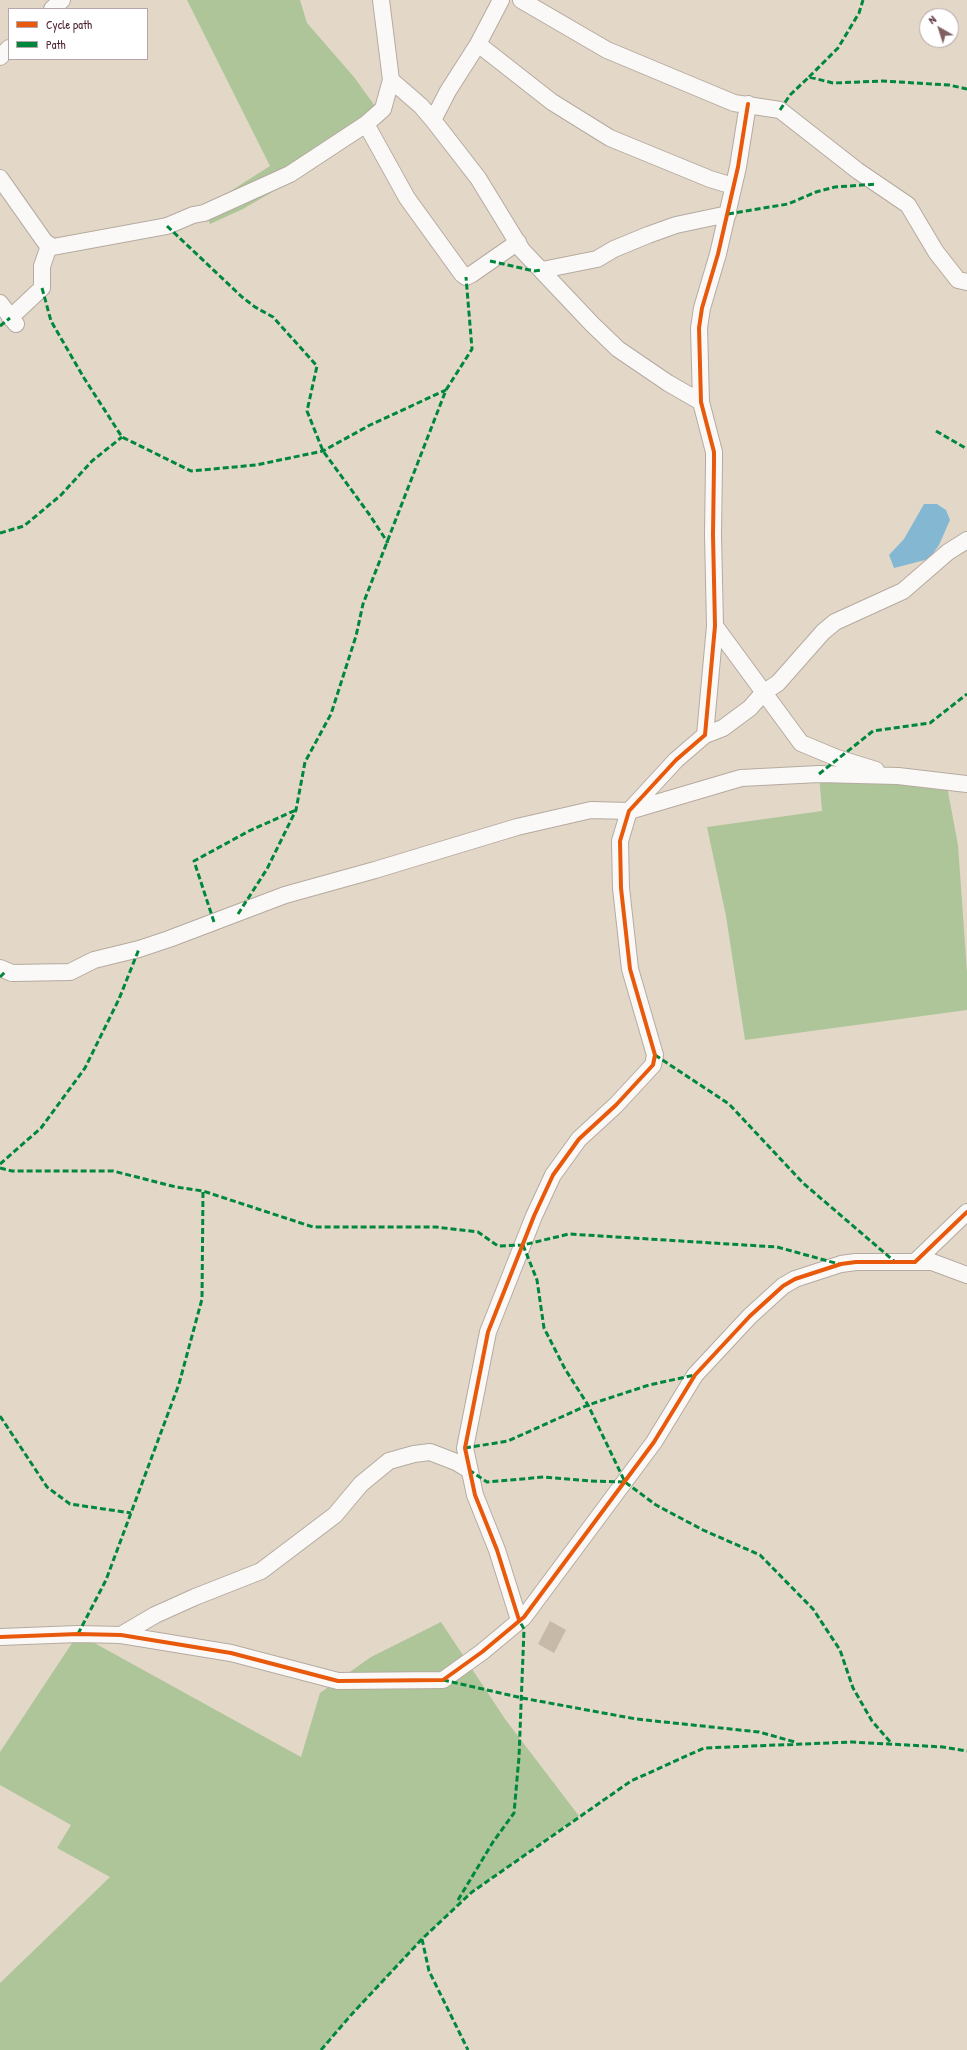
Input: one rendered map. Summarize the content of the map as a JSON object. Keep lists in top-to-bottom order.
{
  "legend": ["Cycle path", "Path"],
  "north": "top left"
}
